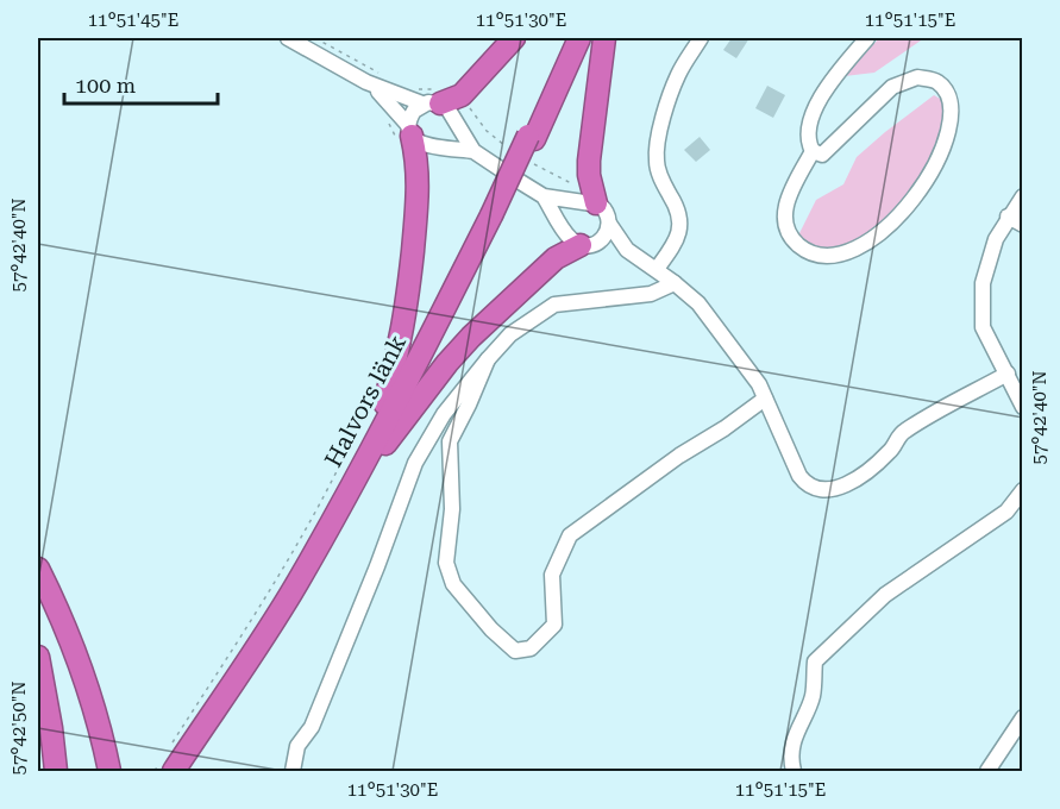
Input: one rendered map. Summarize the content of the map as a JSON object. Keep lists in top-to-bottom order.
{
  "streets": {
    "highway": ["Halvors länk"]
  },
  "scale_bar": "100 m",
  "coordinates": [
    "11°51'45\"E",
    "11°51'30\"E",
    "11°51'15\"E",
    "57°42'40\"N",
    "57°42'50\"N"
  ]
}
